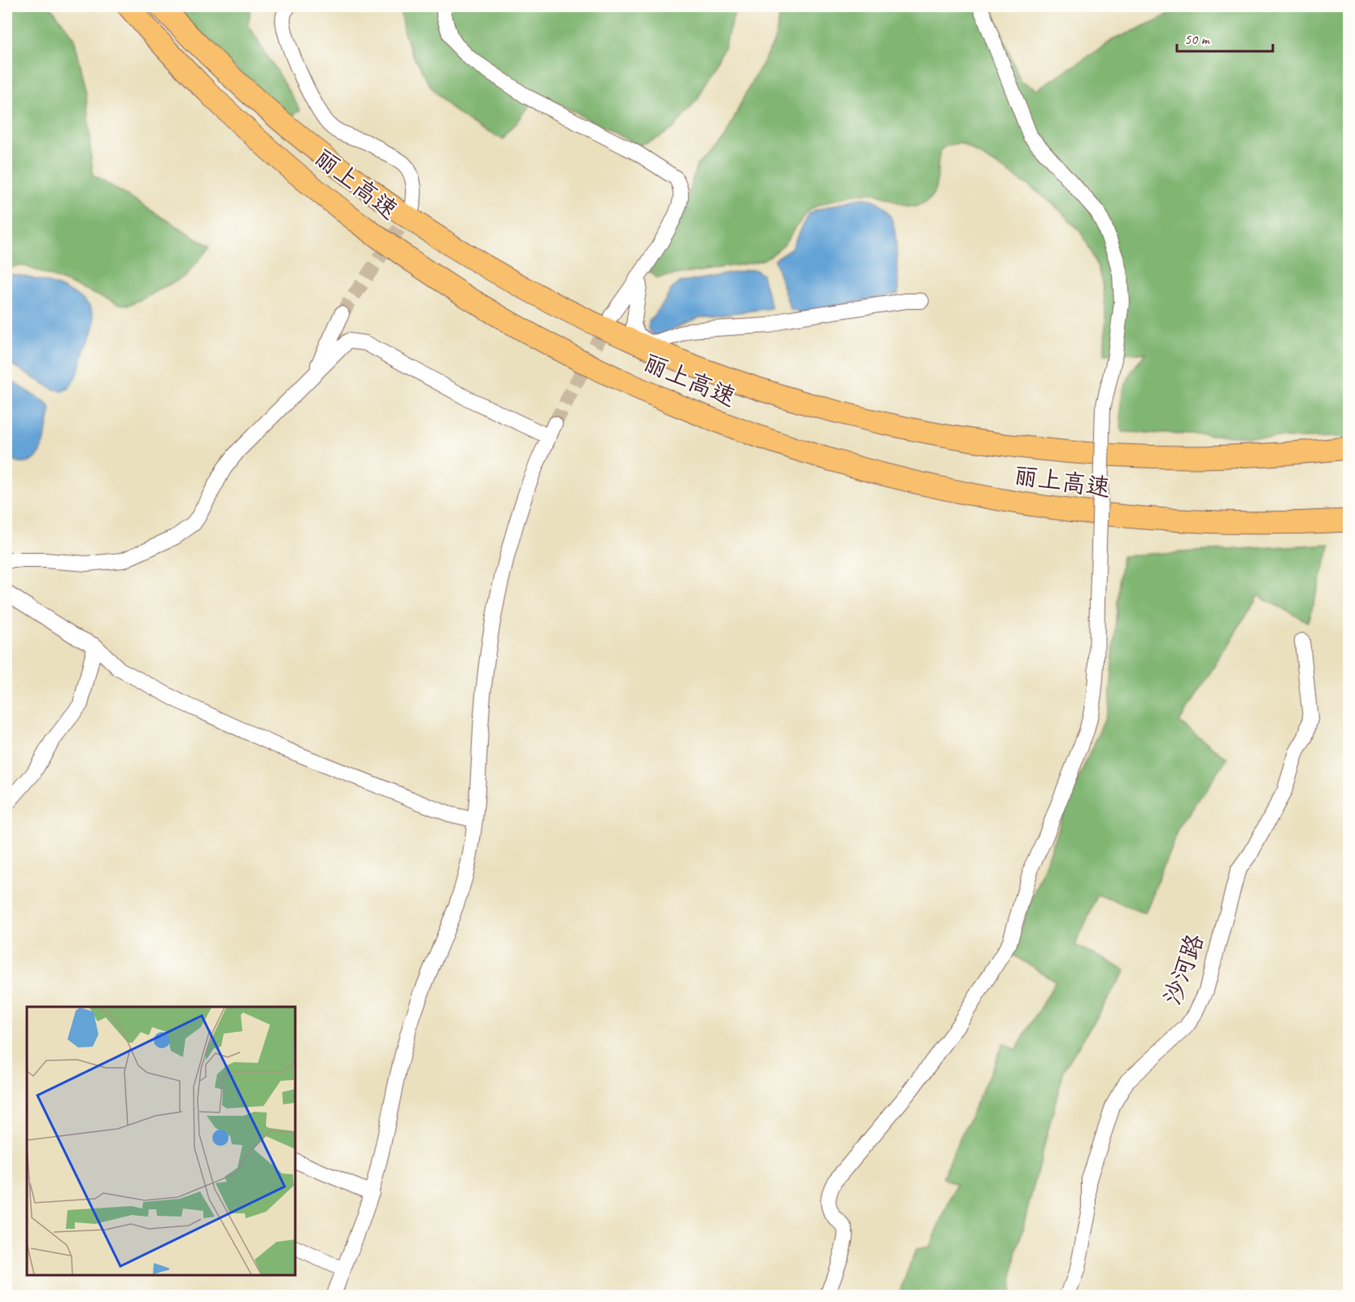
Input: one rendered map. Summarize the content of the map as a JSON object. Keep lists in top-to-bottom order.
{
  "streets": {
    "highway": ["丽上高速"],
    "street": ["沙河路"]
  },
  "scale_bar": "50 m"
}
